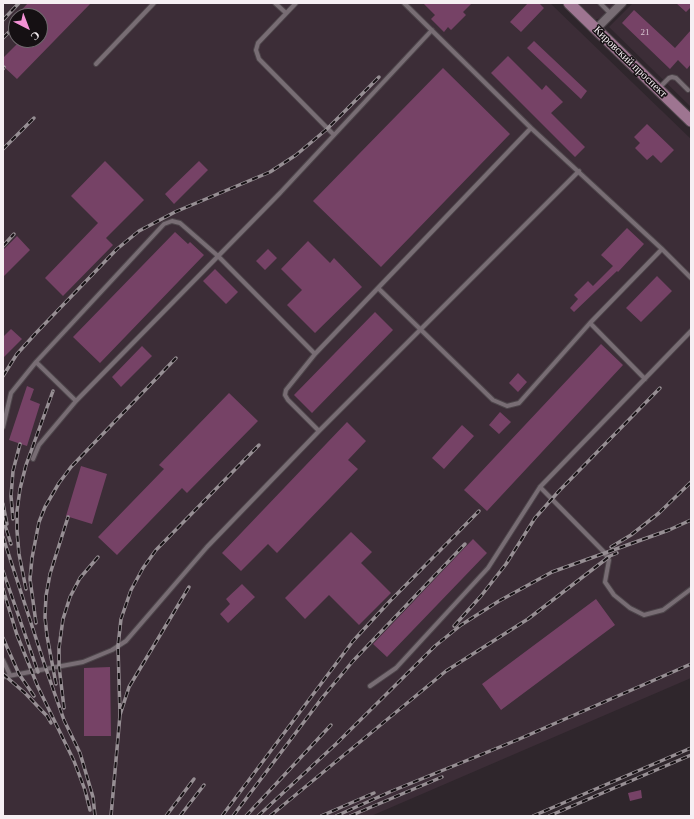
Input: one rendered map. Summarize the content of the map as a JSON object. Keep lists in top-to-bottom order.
{
  "streets": {
    "main road": ["Кировский проспект"]
  },
  "house_numbers": ["21"],
  "north": "bottom right"
}
